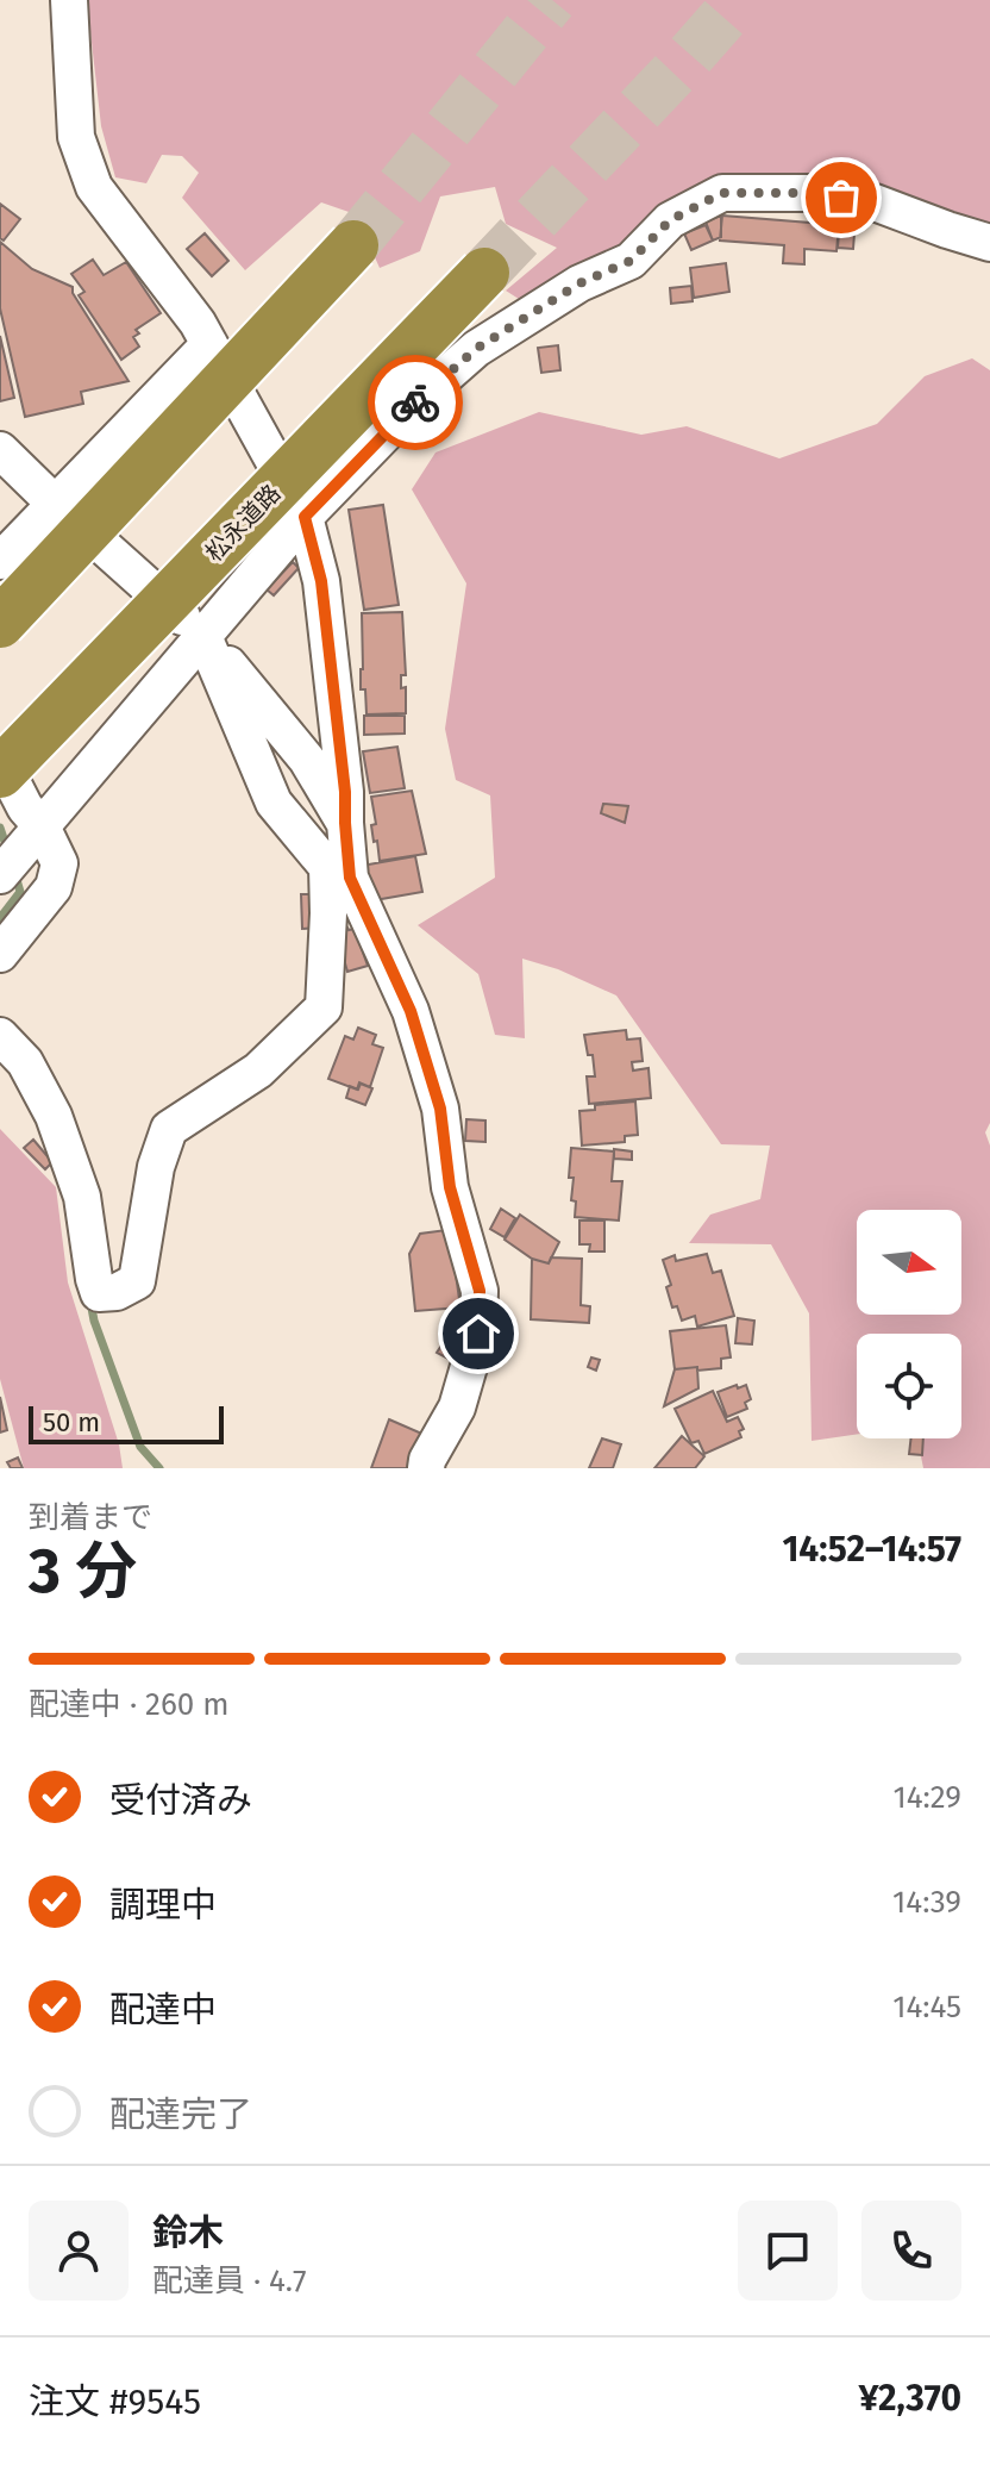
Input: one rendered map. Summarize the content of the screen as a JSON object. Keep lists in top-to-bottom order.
{
  "streets": {
    "highway": ["松永道路"]
  },
  "scale_bar": "50 m",
  "north": "right",
  "page": {
    "scale": "50 m",
    "heading": ["3 分", "到着まで", "14:52–14:57"],
    "panel": [
      "鈴木",
      "配達員 · 4.7",
      "注文 #9545",
      "¥2,370"
    ],
    "bar": "配達中 · 260 m",
    "list": [
      ["受付済み", "14:29"],
      ["調理中", "14:39"],
      ["配達中", "14:45"],
      "配達完了"
    ]
  }
}
